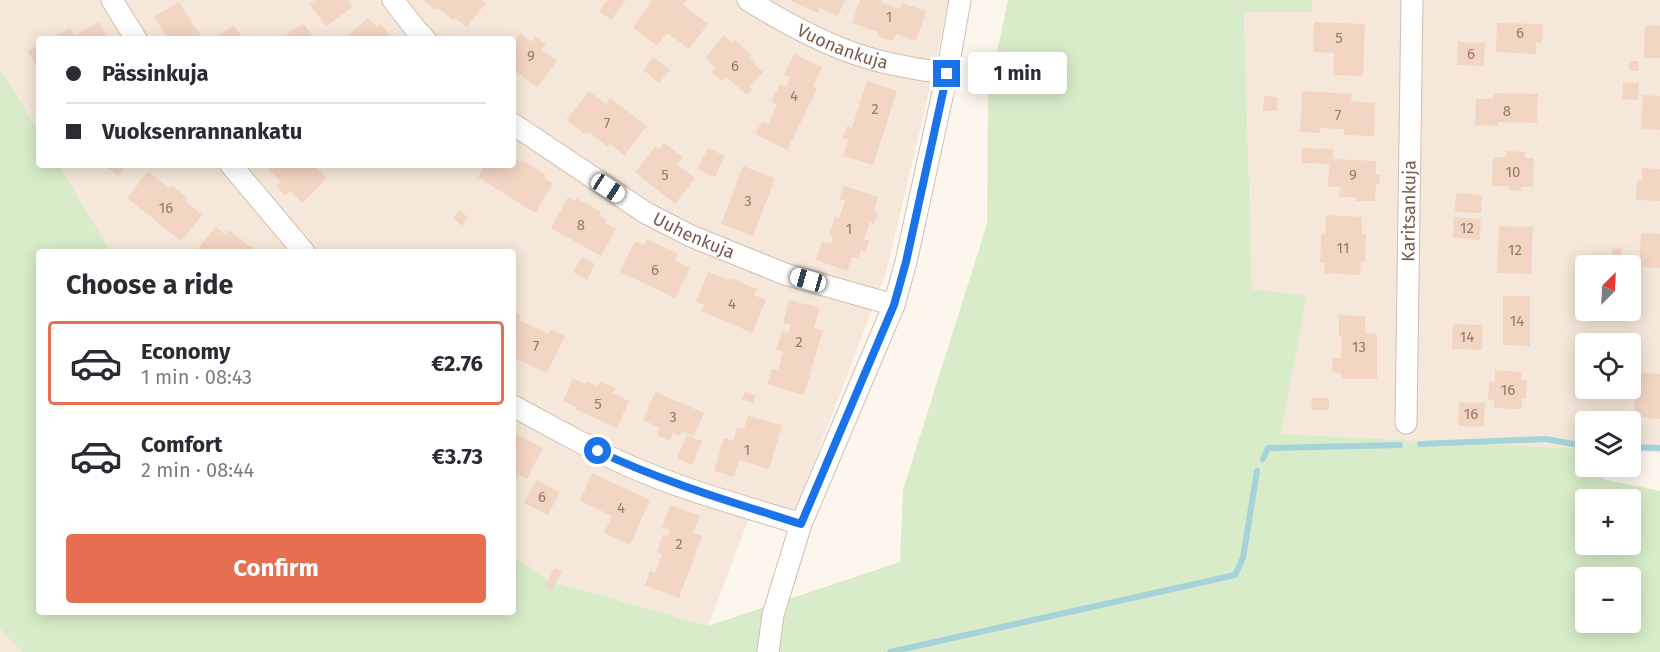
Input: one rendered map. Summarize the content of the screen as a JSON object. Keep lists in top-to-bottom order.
{
  "streets": {
    "street": ["Vuonankuja", "Karitsankuja", "Uuhenkuja"]
  },
  "house_numbers": [
    "1",
    "6",
    "5",
    "6",
    "9",
    "6",
    "4",
    "2",
    "8",
    "7",
    "7",
    "10",
    "5",
    "9",
    "3",
    "16",
    "8",
    "12",
    "1",
    "11",
    "12",
    "6",
    "4",
    "14",
    "14",
    "2",
    "7",
    "13",
    "16",
    "5",
    "16",
    "3",
    "1",
    "6",
    "4",
    "2"
  ],
  "north": "top right",
  "page": {
    "banner": ["Pässinkuja", "Vuoksenrannankatu"],
    "bubble": "1 min",
    "heading": "Choose a ride",
    "map_buttons": ["+", "−"],
    "list": [
      {
        "name": "Economy",
        "note": "1 min · 08:43",
        "value": "€2.76"
      },
      {
        "name": "Comfort",
        "note": "2 min · 08:44",
        "value": "€3.73"
      }
    ],
    "buttons": "Confirm"
  }
}
